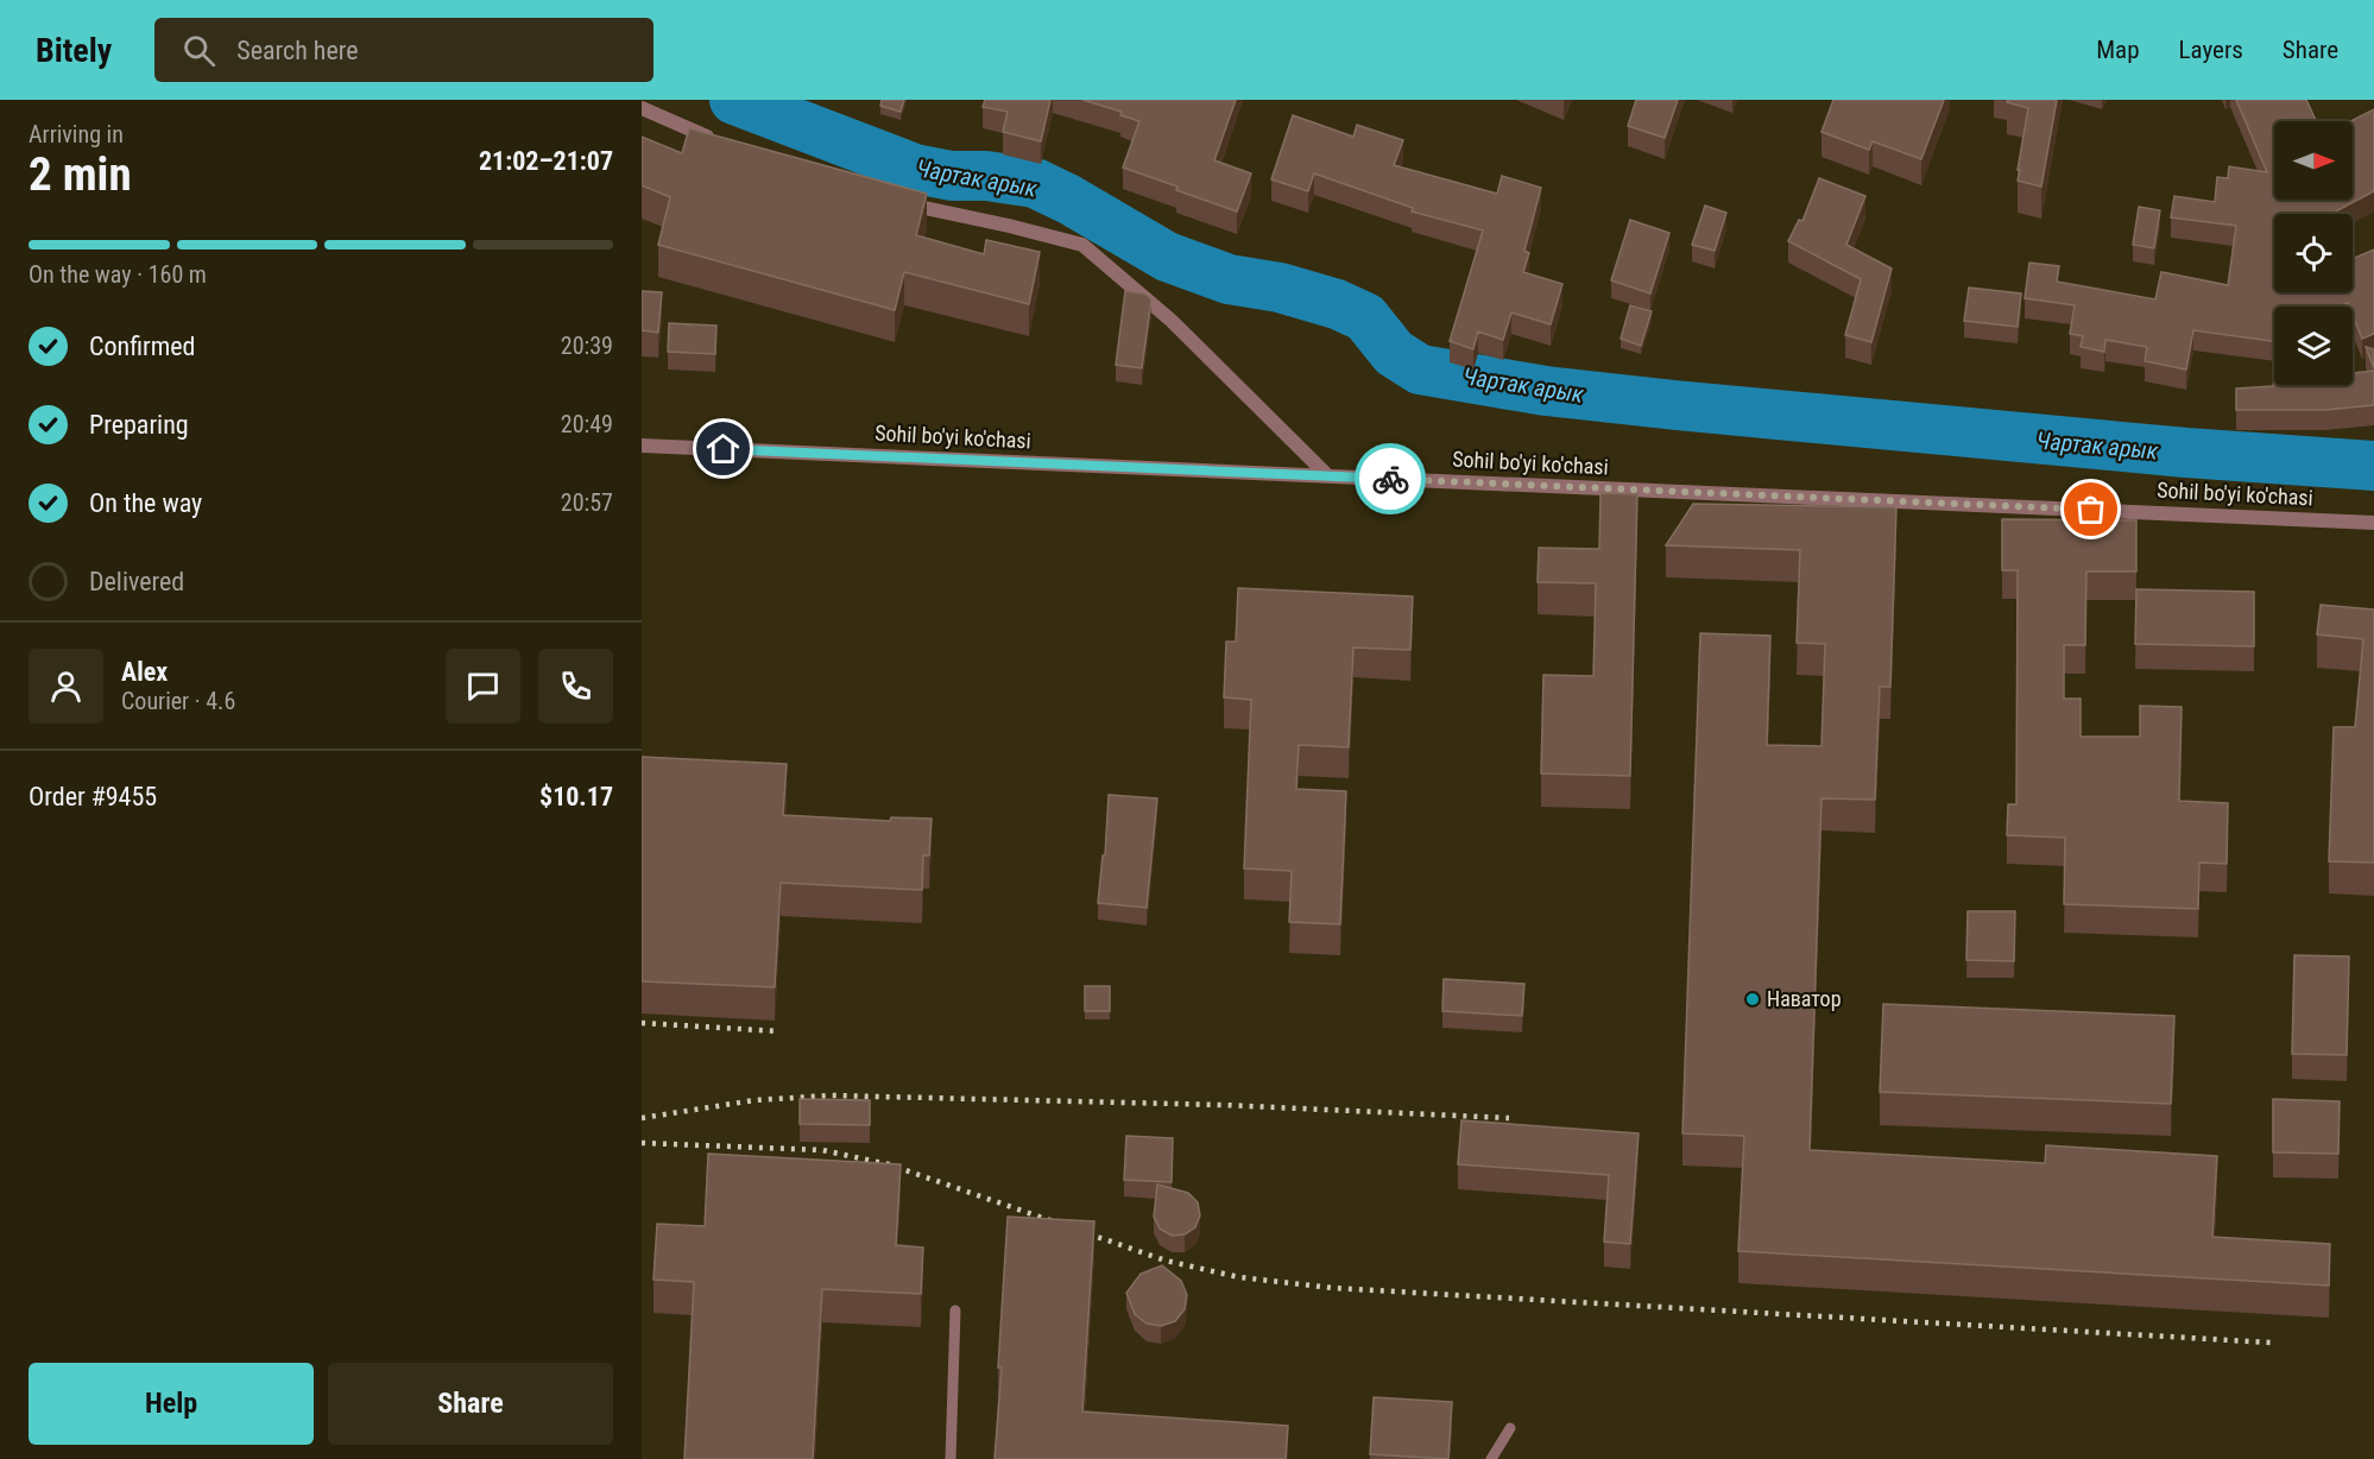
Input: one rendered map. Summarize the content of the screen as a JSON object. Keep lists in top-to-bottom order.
{
  "streets": {
    "street": ["Sohil bo'yi ko'chasi"]
  },
  "water": ["Чартак арык"],
  "places": ["Наватор"],
  "north": "right",
  "page": {
    "header": "Bitely",
    "search": "Search here",
    "nav": ["Map", "Layers", "Share"],
    "heading": ["2 min", "Arriving in", "21:02–21:07"],
    "panel": [
      "Alex",
      "Courier · 4.6",
      "Order #9455",
      "$10.17"
    ],
    "bar": "On the way · 160 m",
    "list": [
      ["Confirmed", "20:39"],
      ["Preparing", "20:49"],
      ["On the way", "20:57"],
      "Delivered"
    ],
    "buttons": ["Help", "Share"]
  }
}
